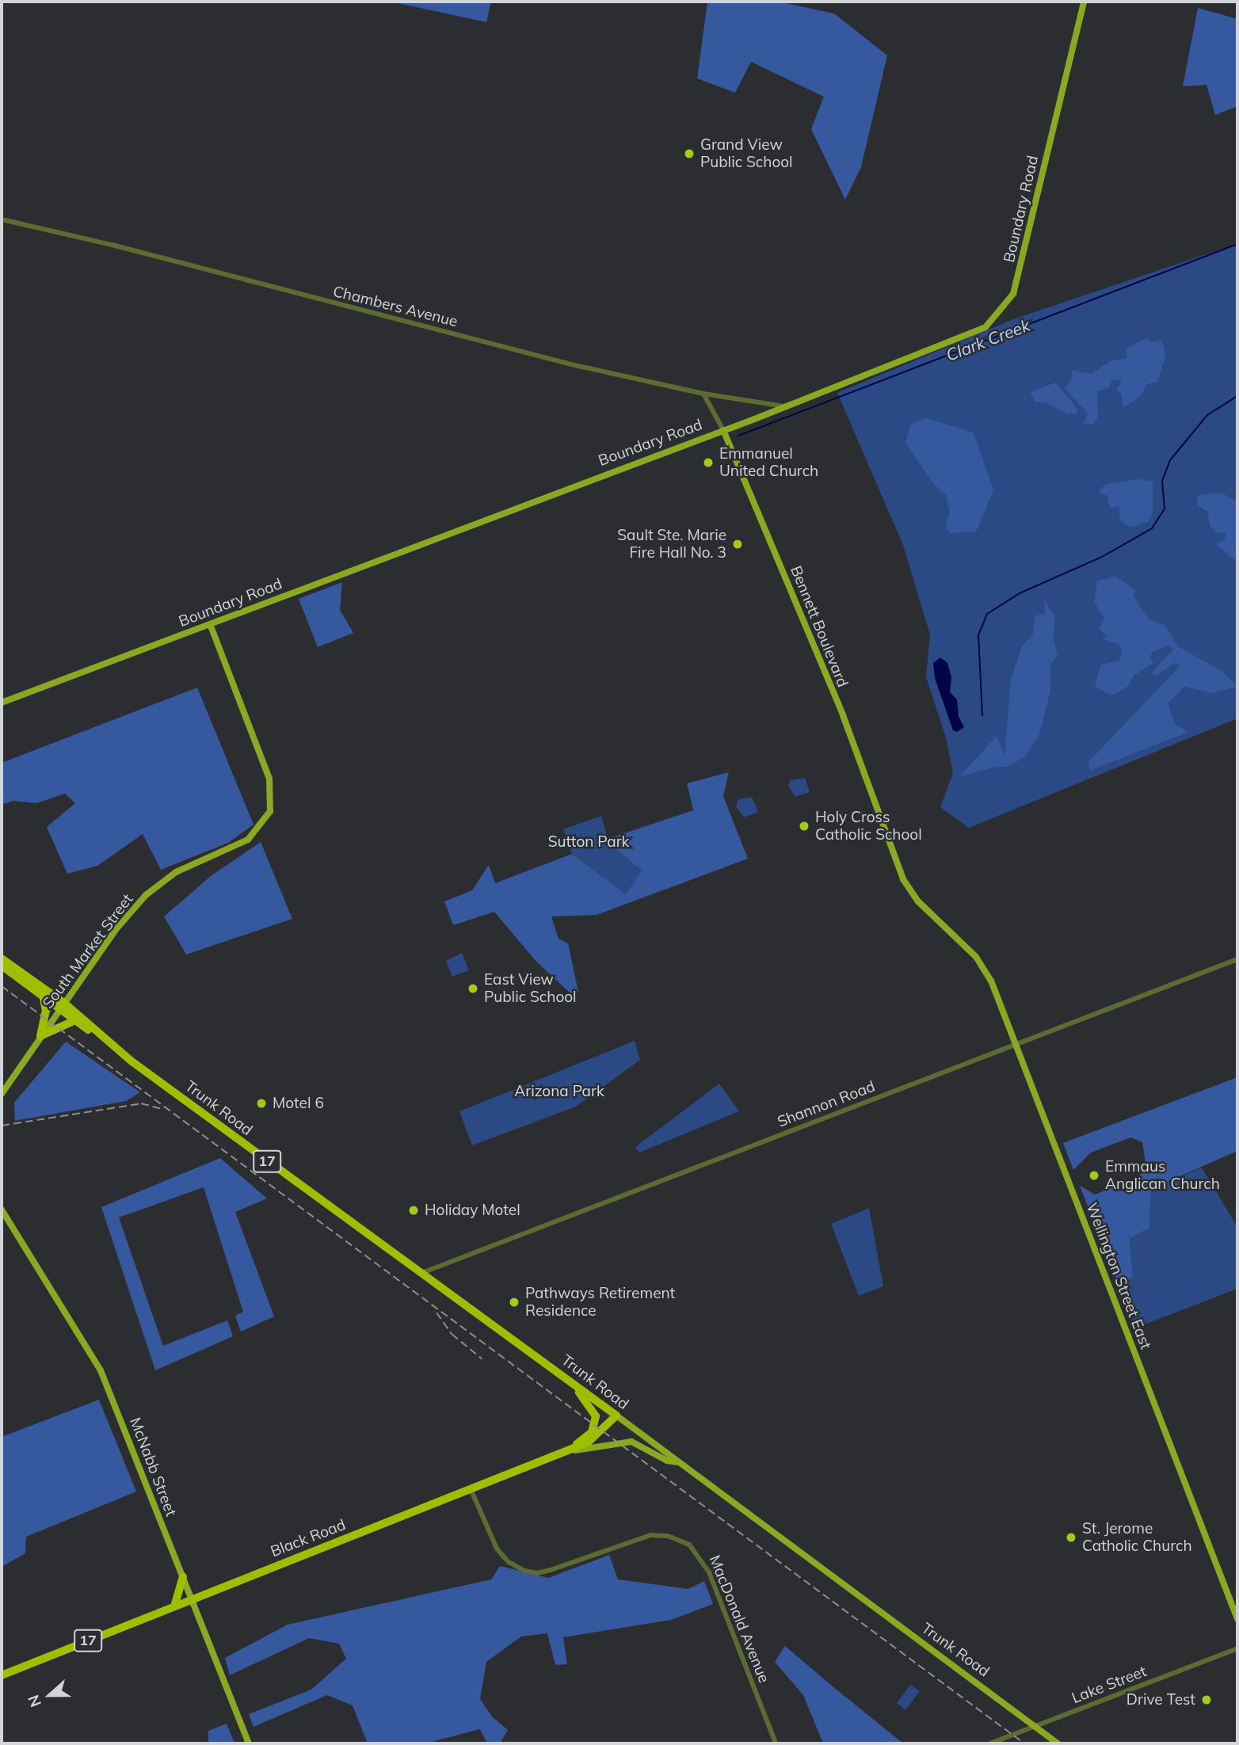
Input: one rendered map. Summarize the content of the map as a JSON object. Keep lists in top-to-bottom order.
{
  "streets": {
    "highway": ["Trunk Road", "17", "Black Road"],
    "main road": [
      "Boundary Road",
      "Bennett Boulevard",
      "South Market Street",
      "Wellington Street East",
      "McNabb Street"
    ],
    "street": [
      "Chambers Avenue",
      "Shannon Road",
      "MacDonald Avenue",
      "Lake Street"
    ]
  },
  "crossings": [
    ["Boundary Road", "Chambers Avenue"],
    ["Boundary Road", "Bennett Boulevard"],
    ["Boundary Road", "South Market Street"],
    ["Chambers Avenue", "Bennett Boulevard"],
    ["Bennett Boulevard", "Wellington Street East"],
    ["South Market Street", "Trunk Road"],
    ["Shannon Road", "Trunk Road"],
    ["Shannon Road", "Wellington Street East"],
    ["Trunk Road", "Black Road"],
    ["Trunk Road", "Lake Street"],
    ["McNabb Street", "Black Road"],
    ["Black Road", "MacDonald Avenue"]
  ],
  "water": ["Clark Creek"],
  "parks": ["Sutton Park", "Arizona Park"],
  "places": [
    "Grand View Public School",
    "Emmanuel United Church",
    "Sault Ste. Marie Fire Hall No. 3",
    "Holy Cross Catholic School",
    "East View Public School",
    "Motel 6",
    "Emmaus Anglican Church",
    "Holiday Motel",
    "Pathways Retirement Residence",
    "St. Jerome Catholic Church",
    "Drive Test"
  ],
  "north": "left"
}
